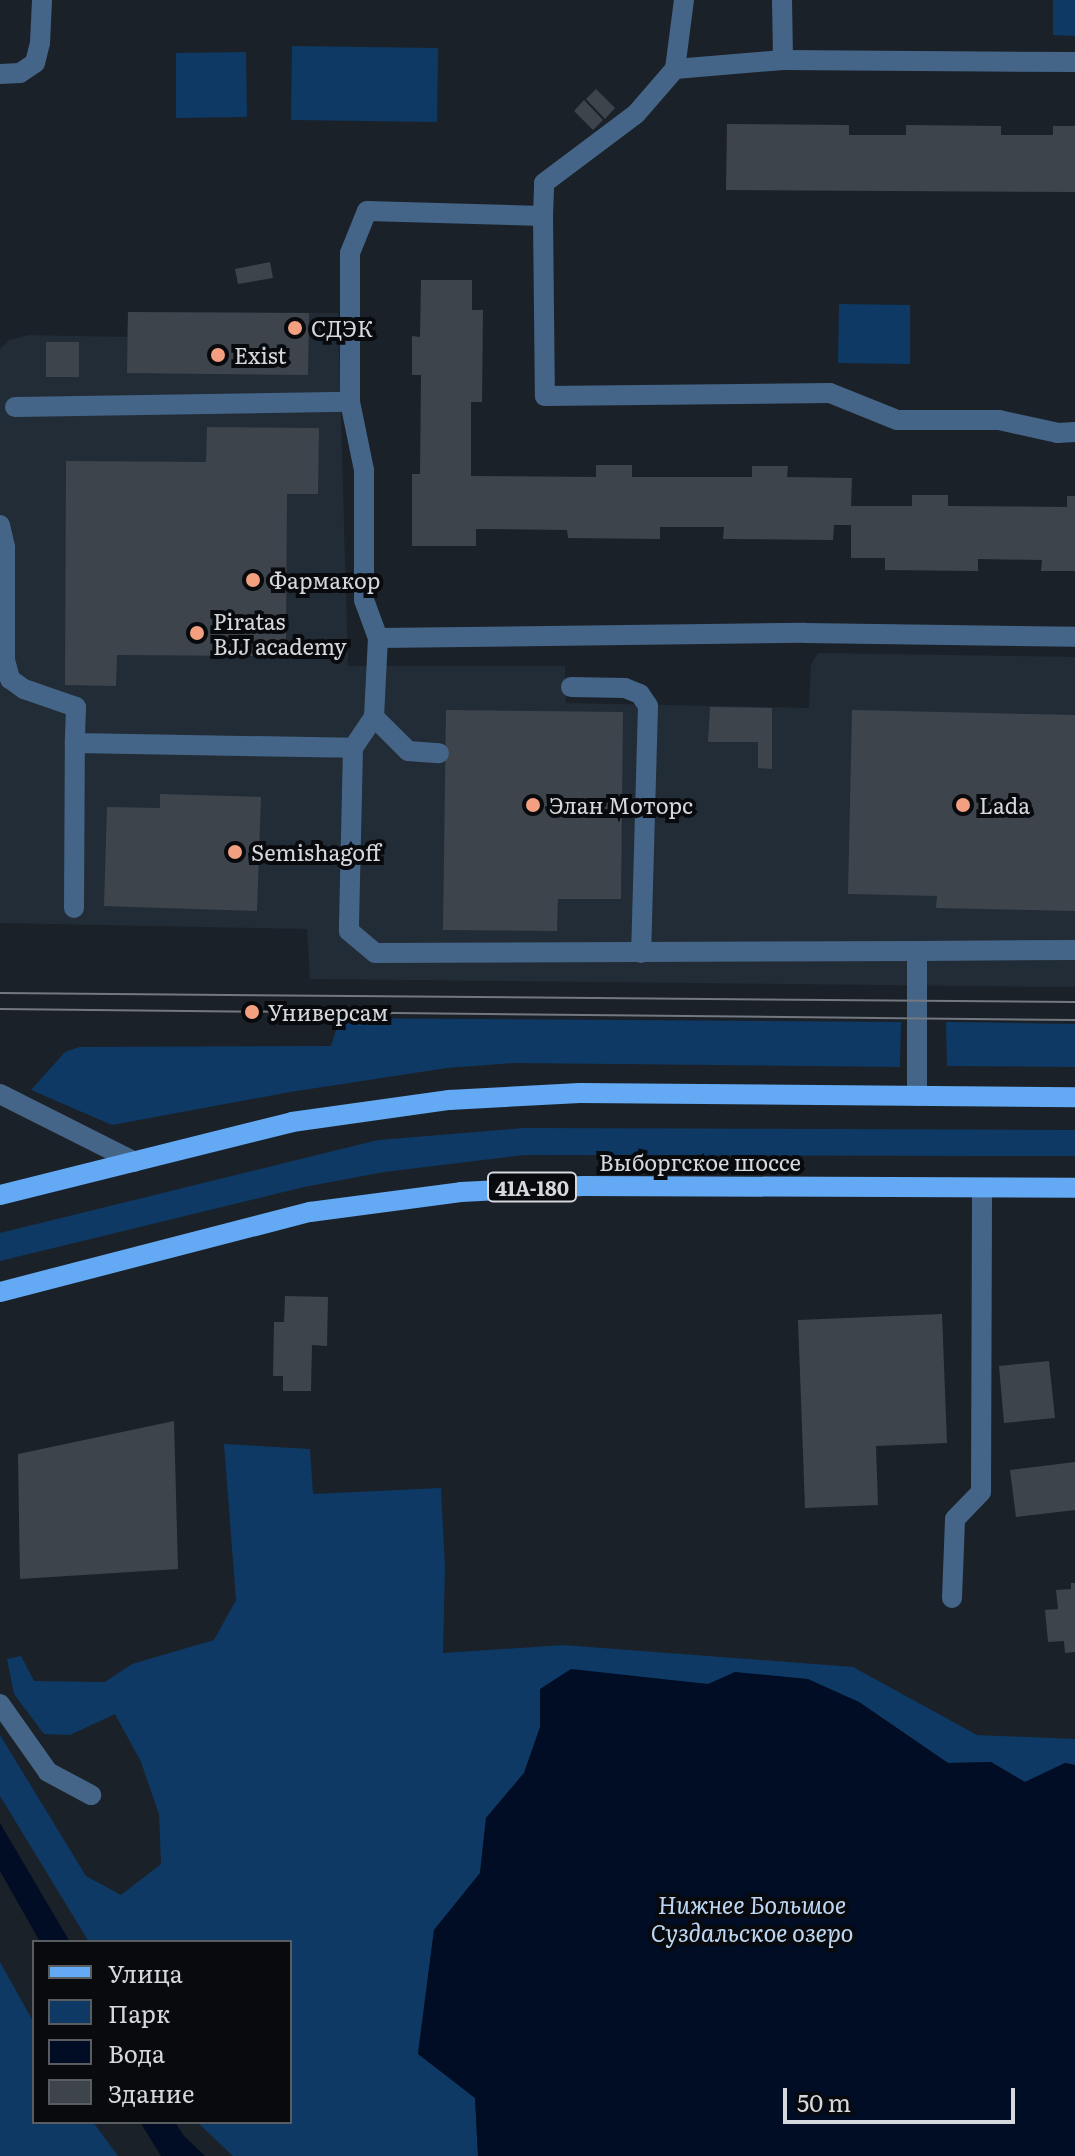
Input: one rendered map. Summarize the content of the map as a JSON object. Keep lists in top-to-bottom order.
{
  "streets": {
    "main road": ["Выборгское шоссе", "41А-180"]
  },
  "water": ["Нижнее Большое Суздальское озеро"],
  "places": [
    "СДЭК",
    "Exist",
    "Фармакор",
    "Piratas BJJ academy",
    "Элан Моторс",
    "Lada",
    "Semishagoff",
    "Универсам"
  ],
  "legend": [
    "Улица",
    "Парк",
    "Вода",
    "Здание"
  ],
  "scale_bar": "50 m"
}
